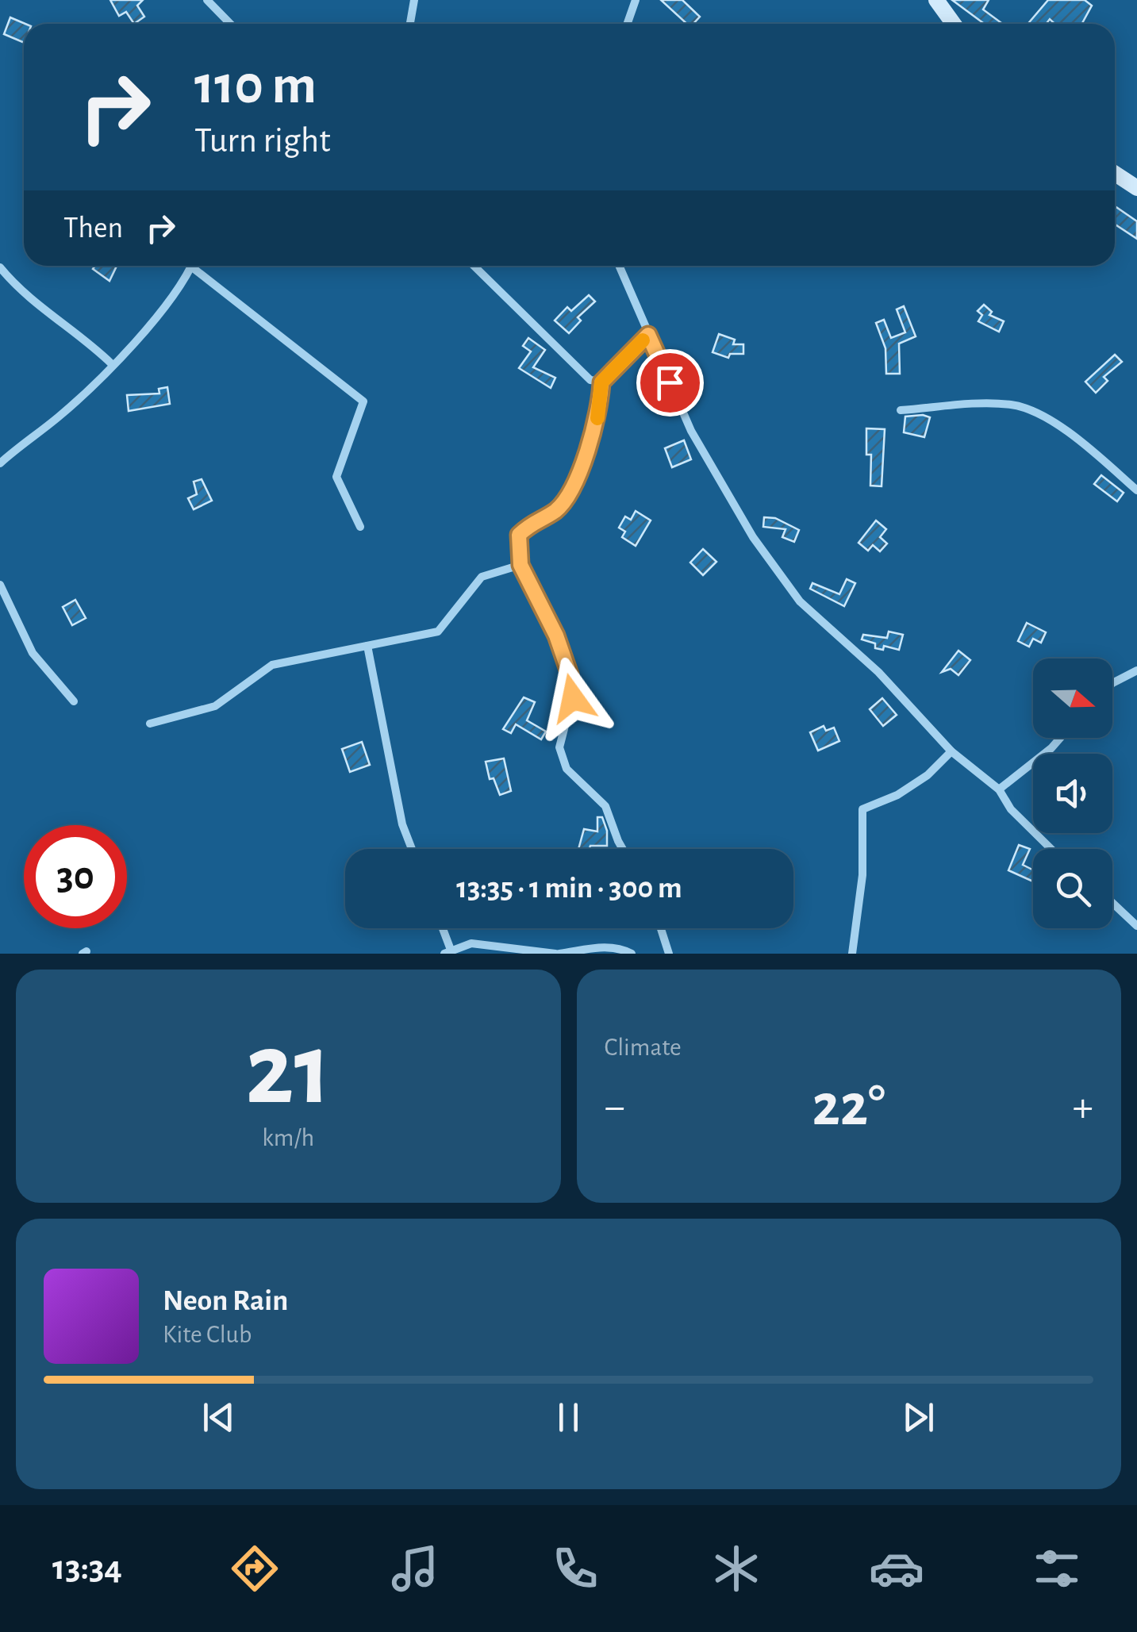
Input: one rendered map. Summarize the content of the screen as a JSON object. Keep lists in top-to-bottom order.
{
  "north": "right",
  "page": {
    "turn": ["110 m", "Turn right"],
    "then": "Then",
    "limit": "30",
    "trip": "13:35 · 1 min · 300 m",
    "tile": [
      ["21", "km/h"],
      "Climate"
    ],
    "heat": ["−", "22°", "+"],
    "song": ["Neon Rain", "Kite Club"],
    "tabs": "13:34"
  }
}
